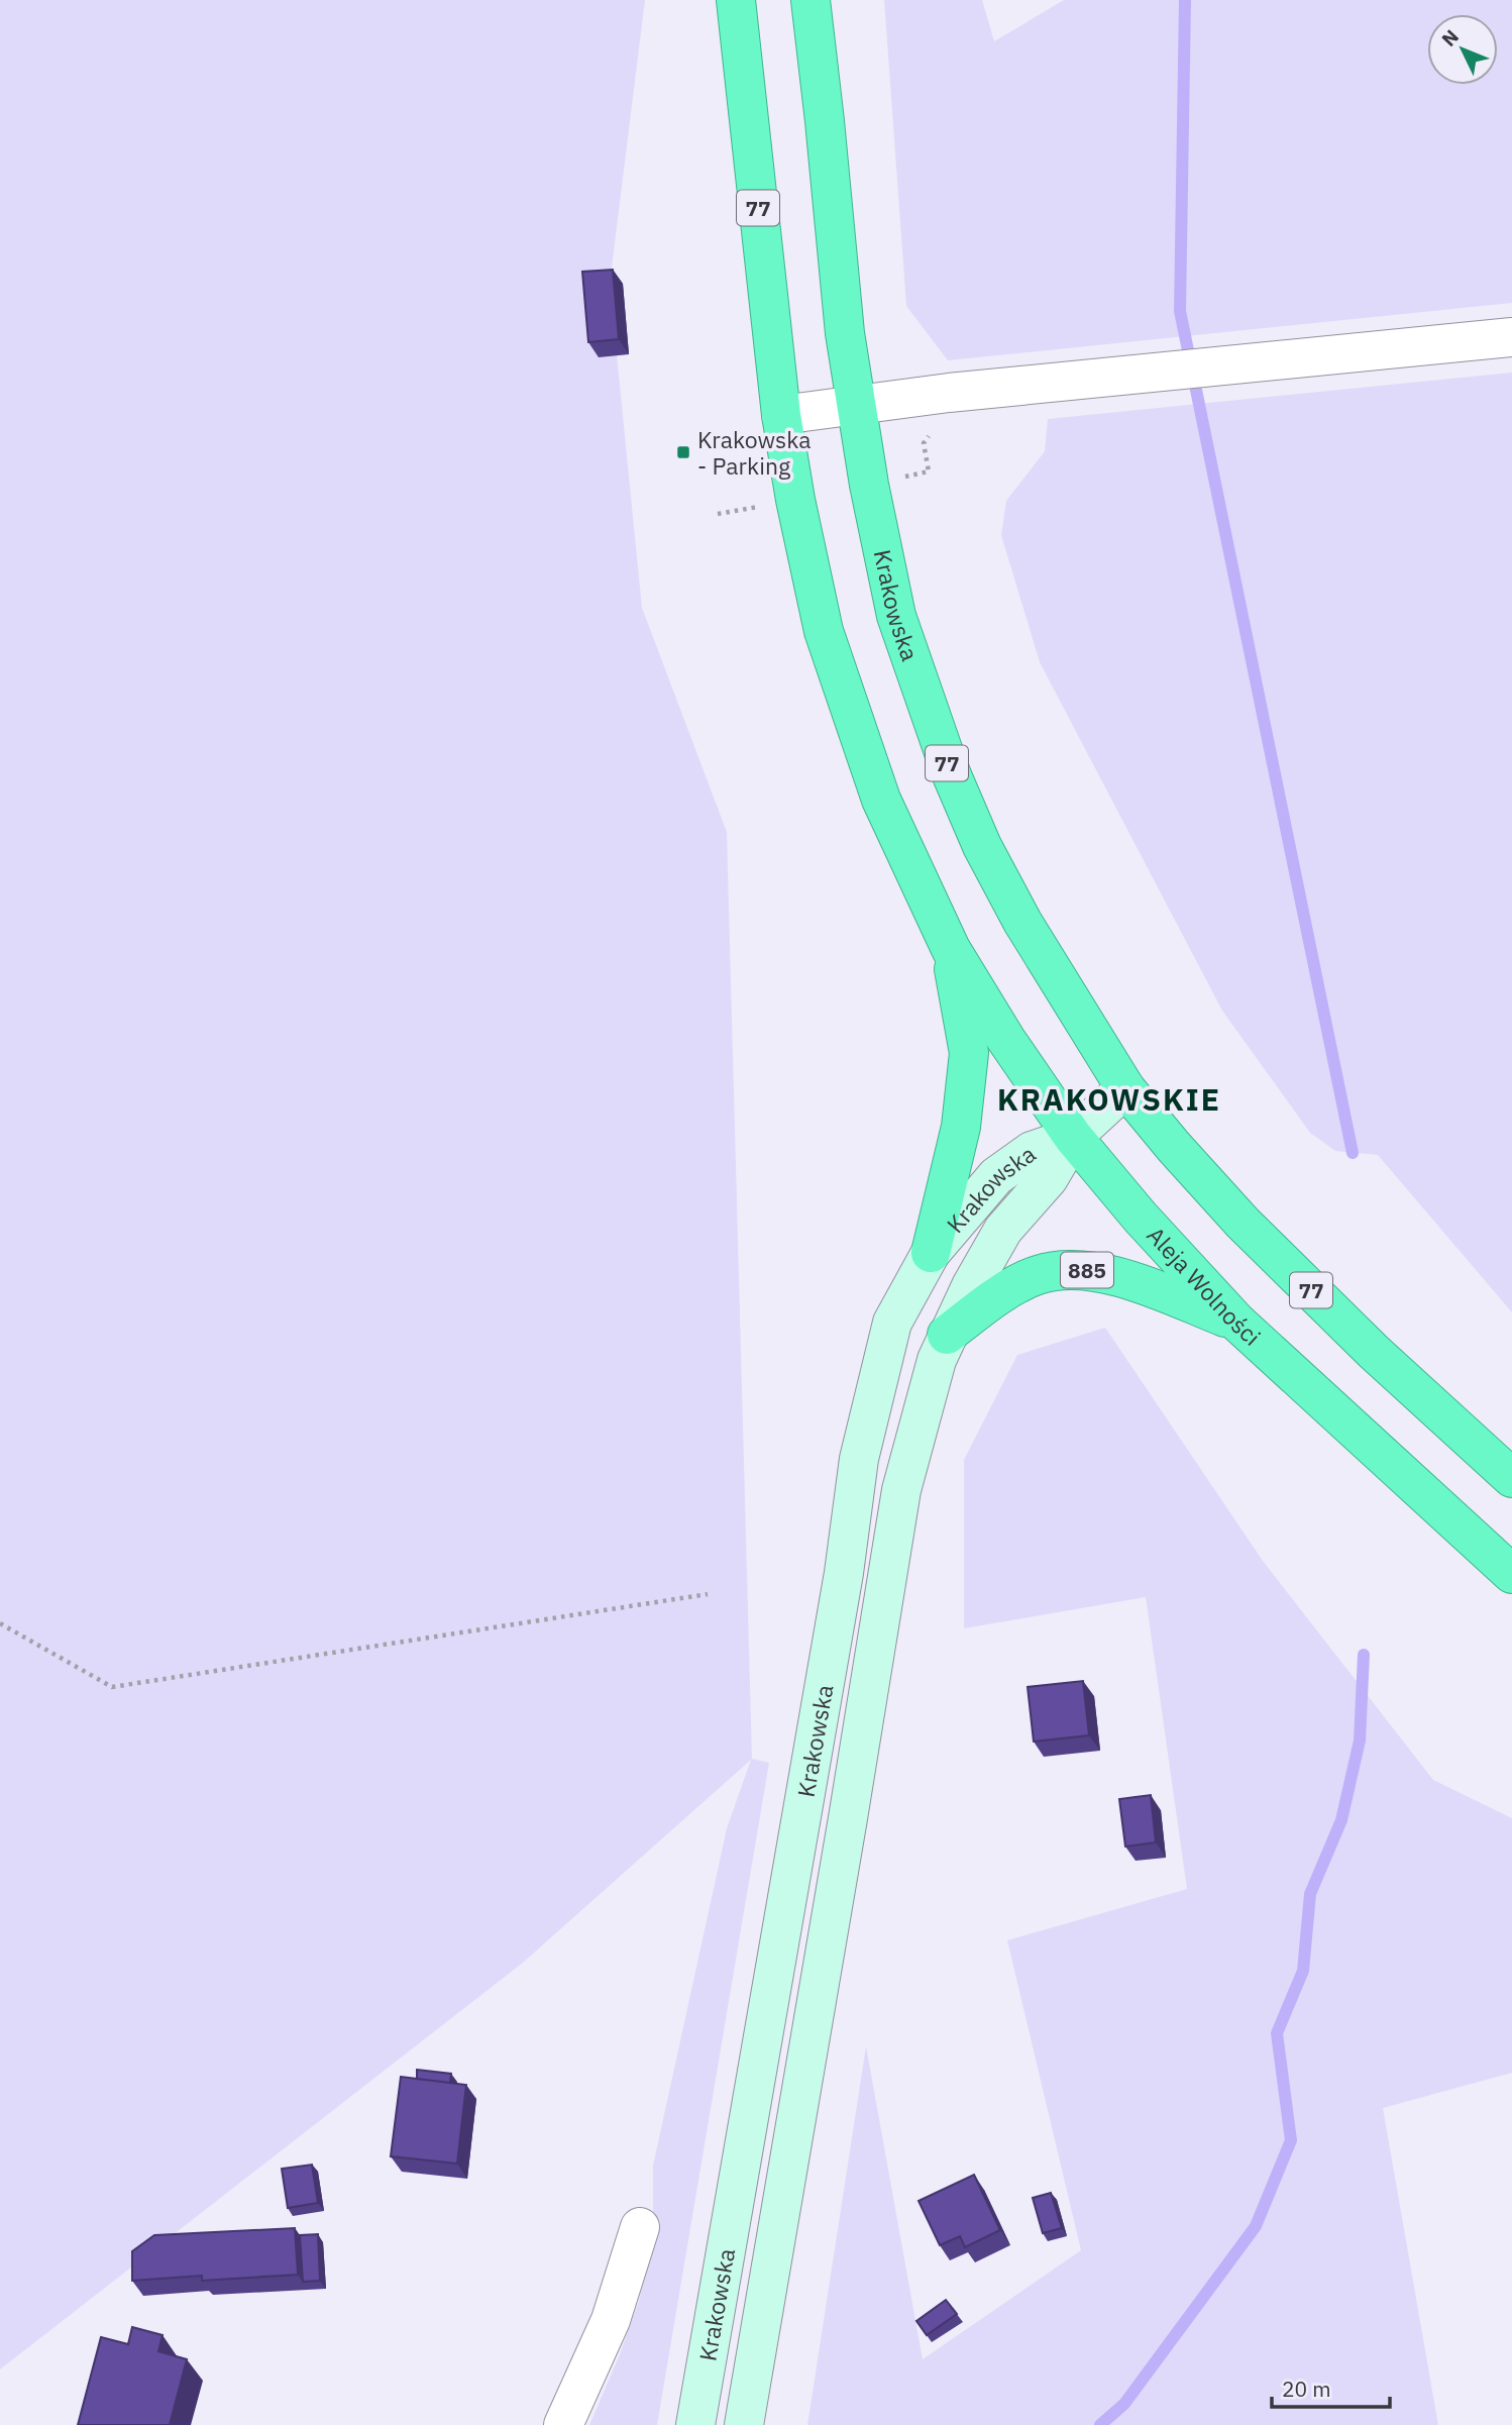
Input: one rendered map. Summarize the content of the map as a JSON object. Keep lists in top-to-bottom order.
{
  "streets": {
    "highway": [
      "77",
      "Krakowska",
      "885",
      "Aleja Wolności"
    ]
  },
  "crossings": [
    ["77", "Krakowska"],
    ["77", "Aleja Wolności"],
    ["Krakowska", "885"],
    ["Krakowska", "Aleja Wolności"],
    ["885", "Aleja Wolności"]
  ],
  "districts": ["KRAKOWSKIE"],
  "places": {
    "transit": ["Krakowska - Parking"]
  },
  "scale_bar": "20 m",
  "north": "top left"
}
